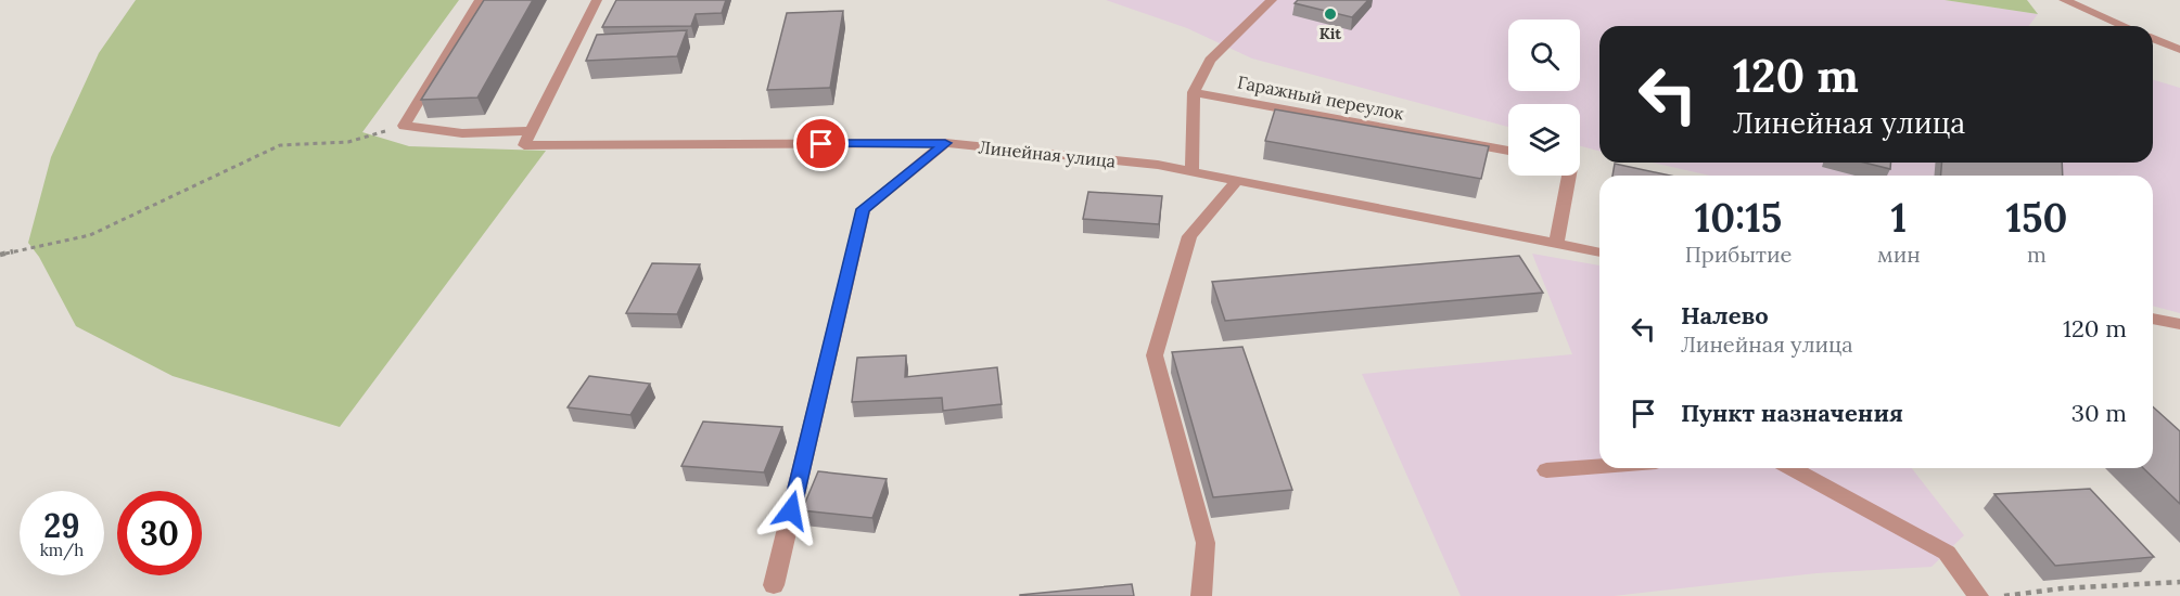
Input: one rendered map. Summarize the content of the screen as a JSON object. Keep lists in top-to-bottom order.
{
  "streets": {
    "street": ["Гаражный переулок", "Линейная улица"]
  },
  "places": ["Kit"],
  "page": {
    "turn": ["120 m", "Линейная улица"],
    "eta": [
      "10:15",
      "Прибытие",
      "1",
      "мин",
      "150",
      "m"
    ],
    "list": [
      {
        "name": "Налево",
        "note": "Линейная улица",
        "value": "120 m"
      },
      {
        "name": "Пункт назначения",
        "value": "30 m"
      }
    ],
    "speed": "29 km/h",
    "limit": "30"
  }
}
